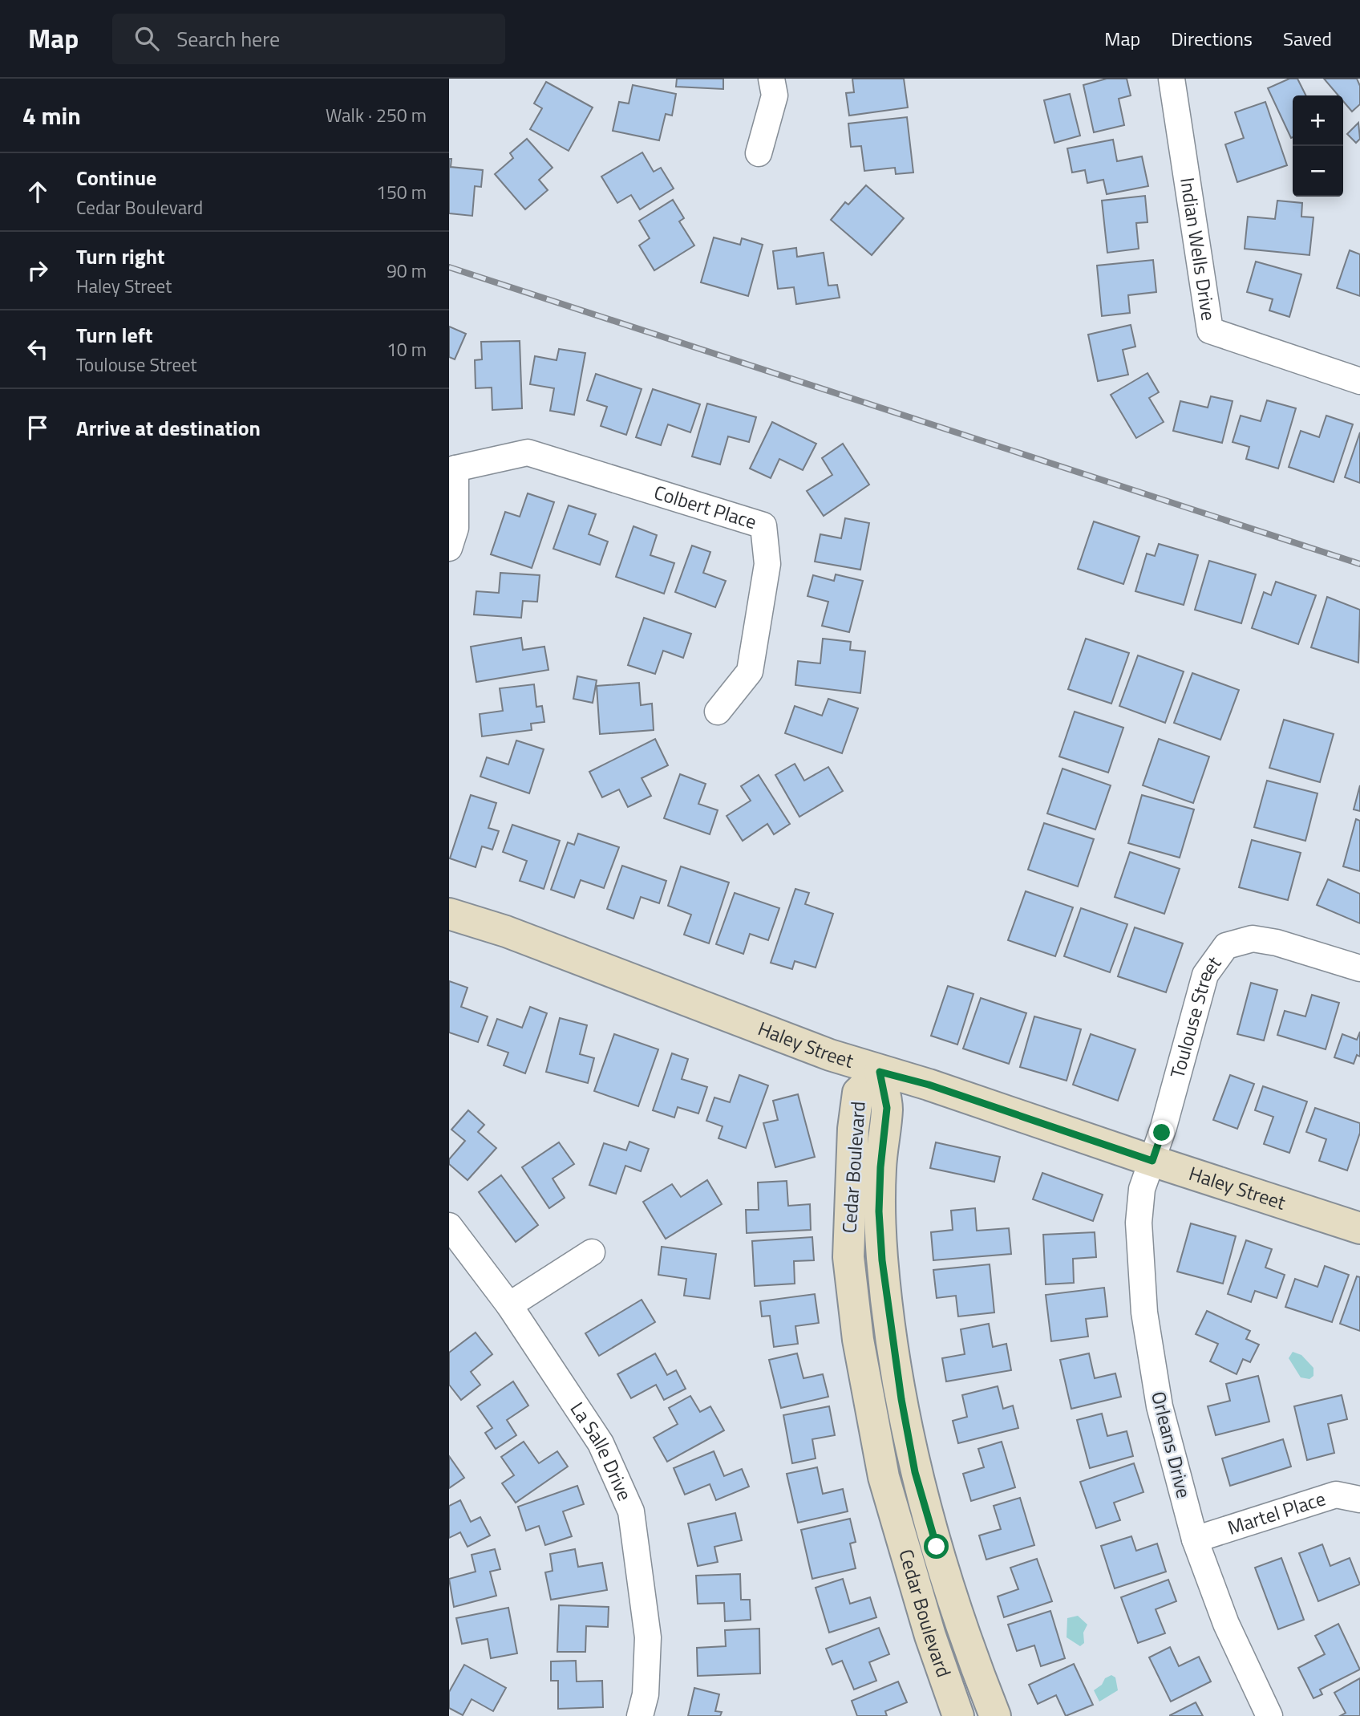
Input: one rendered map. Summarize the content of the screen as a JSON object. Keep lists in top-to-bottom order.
{
  "streets": {
    "street": [
      "Indian Wells Drive",
      "Colbert Place",
      "Toulouse Street",
      "Haley Street",
      "Cedar Boulevard",
      "Orleans Drive",
      "La Salle Drive",
      "Martel Place"
    ]
  },
  "crossings": [
    ["Toulouse Street", "Haley Street"],
    ["Toulouse Street", "Orleans Drive"],
    ["Haley Street", "Cedar Boulevard"],
    ["Haley Street", "Orleans Drive"],
    ["Orleans Drive", "Martel Place"]
  ],
  "page": {
    "header": "Map",
    "search": "Search here",
    "nav": ["Map", "Directions", "Saved"],
    "heading": ["4 min", "Walk · 250 m"],
    "map_buttons": ["+", "−"],
    "list": [
      ["Continue", "Cedar Boulevard", "150 m"],
      ["Turn right", "Haley Street", "90 m"],
      ["Turn left", "Toulouse Street", "10 m"],
      "Arrive at destination"
    ]
  }
}
